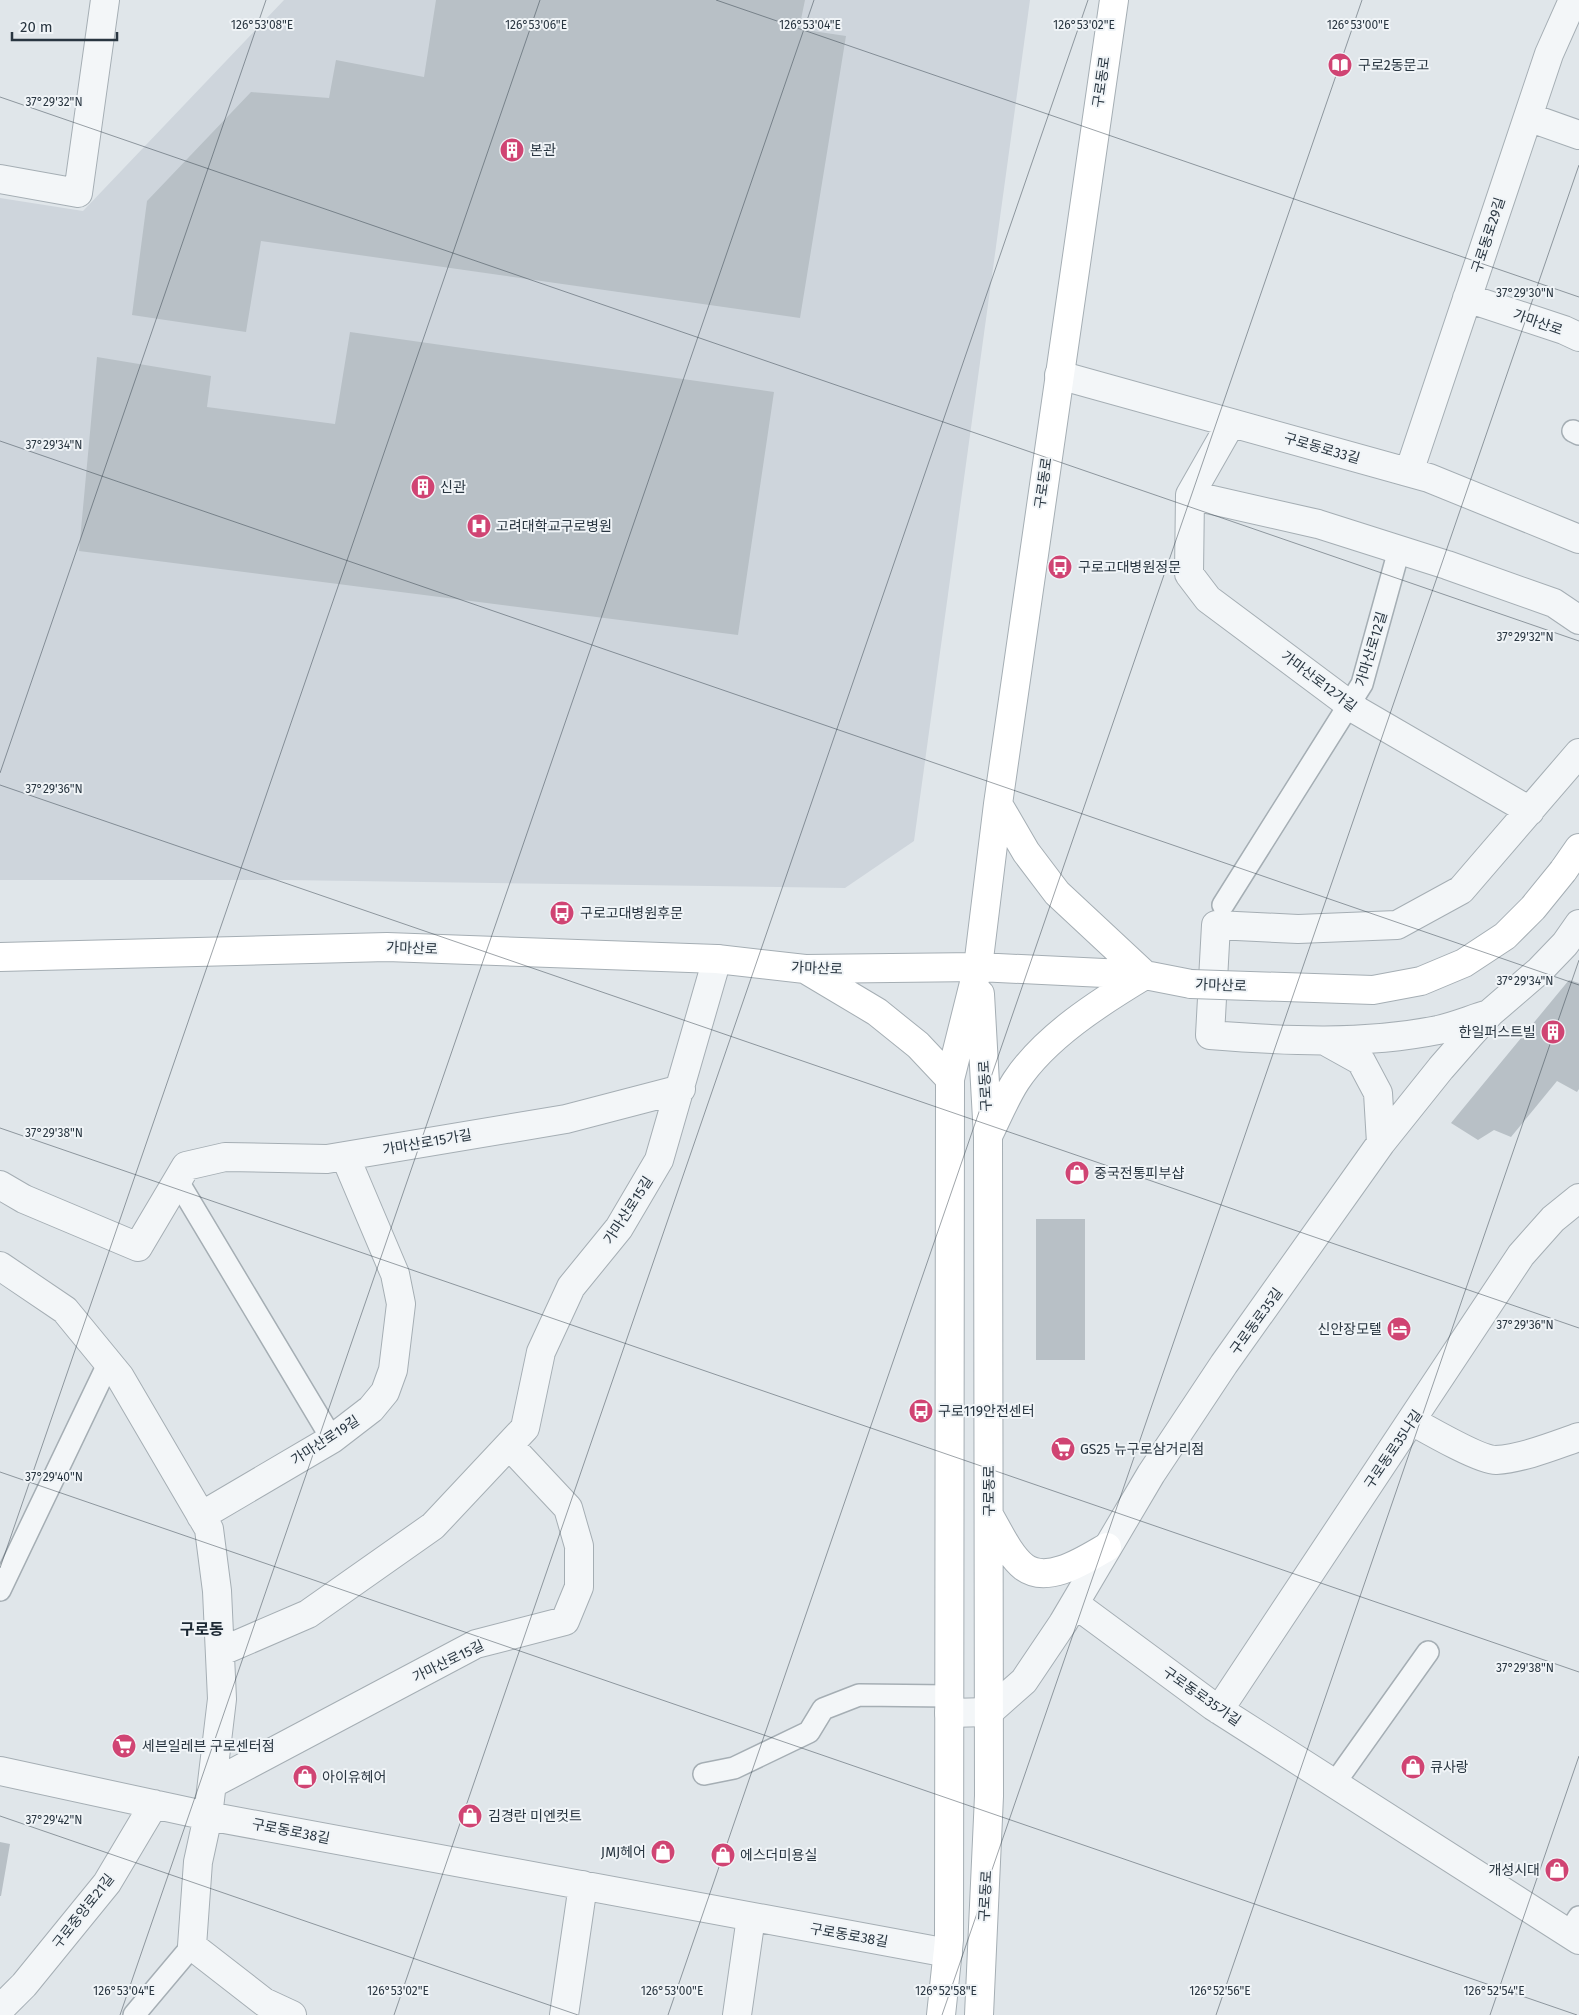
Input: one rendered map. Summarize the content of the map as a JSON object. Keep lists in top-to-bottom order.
{
  "streets": {
    "main road": ["구로동로", "가마산로"],
    "street": [
      "구로동로29길",
      "구로동로33길",
      "가마산로12가길",
      "가마산로15가길",
      "가마산로15길",
      "구로동로35길",
      "가마산로19길",
      "구로동로35나길",
      "구로동로35가길",
      "구로동로38길",
      "구로중앙로21길"
    ],
    "lane": ["가마산로12길"]
  },
  "crossings": [
    ["구로동로", "가마산로"],
    ["구로동로", "구로동로33길"],
    ["구로동로", "구로동로35길"],
    ["구로동로", "구로동로38길"],
    ["구로동로29길", "가마산로"],
    ["구로동로29길", "구로동로33길"],
    ["가마산로", "가마산로15길"],
    ["구로동로33길", "가마산로12가길"],
    ["가마산로12길", "가마산로12가길"],
    ["가마산로15가길", "가마산로15길"],
    ["가마산로15가길", "가마산로19길"],
    ["구로동로35길", "구로동로35가길"],
    ["구로동로35나길", "구로동로35가길"],
    ["구로동로38길", "구로중앙로21길"]
  ],
  "districts": ["구로동"],
  "places": {
    "library": ["구로2동문고"],
    "building": ["본관", "신관", "한일퍼스트빌"],
    "hospital": ["고려대학교구로병원"],
    "bus stop": ["구로고대병원정문", "구로고대병원후문", "구로119안전센터"],
    "shop": [
      "중국전통피부샵",
      "큐사랑",
      "아이유헤어",
      "김경란 미엔컷트",
      "JMJ헤어",
      "에스더미용실",
      "개성시대"
    ],
    "hotel": ["신안장모텔"],
    "supermarket": ["GS25 뉴구로삼거리점", "세븐일레븐 구로센터점"]
  },
  "scale_bar": "20 m",
  "coordinates": [
    "126°53'06\"E",
    "126°53'08\"E",
    "126°53'04\"E",
    "126°53'02\"E",
    "126°53'00\"E",
    "37°29'32\"N",
    "37°29'30\"N",
    "37°29'34\"N",
    "37°29'36\"N",
    "37°29'38\"N",
    "37°29'40\"N",
    "37°29'42\"N",
    "126°52'58\"E",
    "126°52'56\"E",
    "126°52'54\"E"
  ]
}
